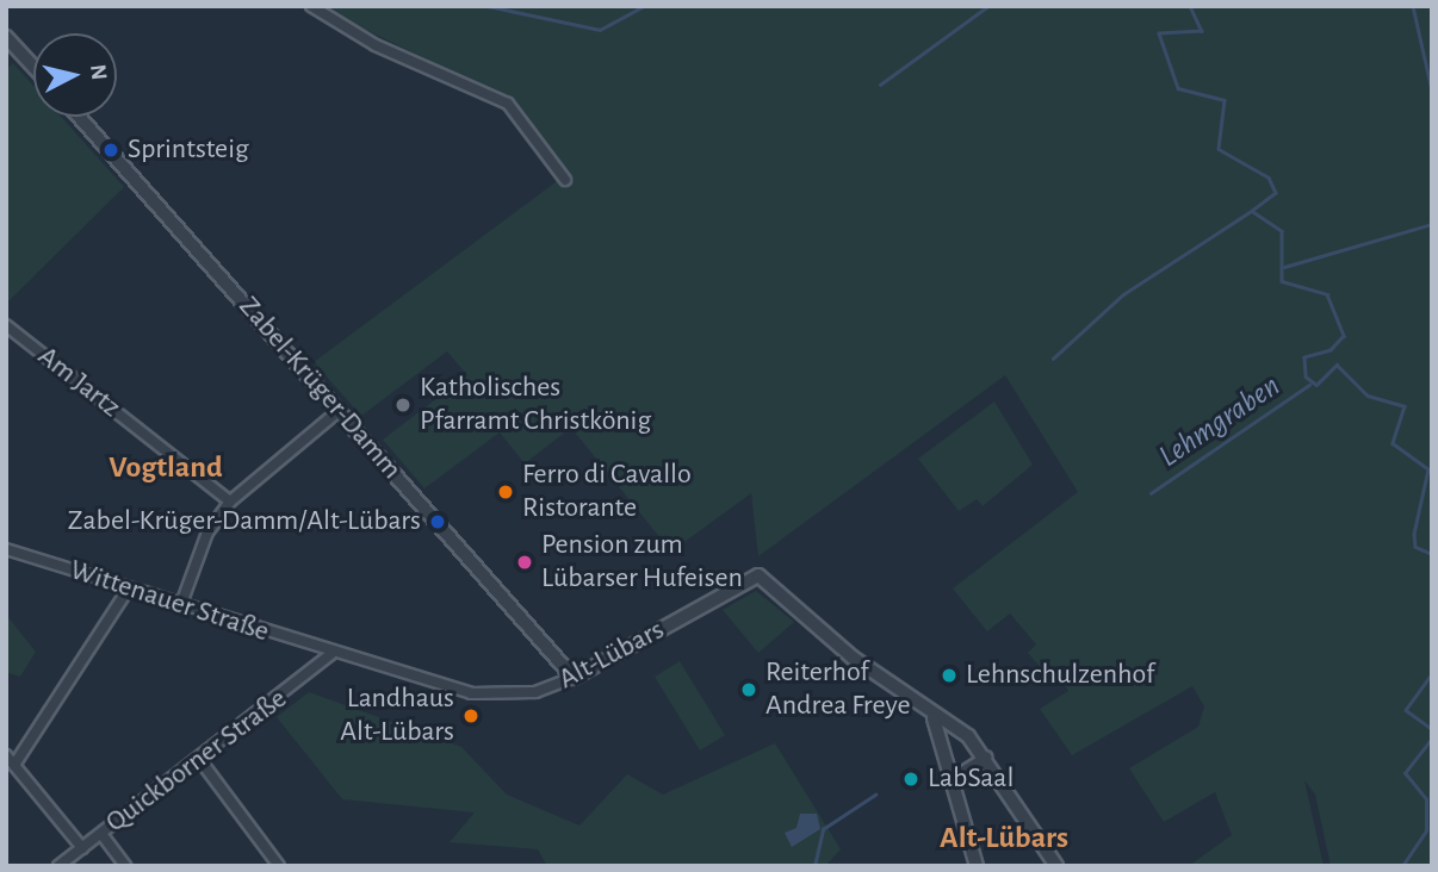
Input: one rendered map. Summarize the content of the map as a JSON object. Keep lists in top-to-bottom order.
{
  "streets": {
    "street": [
      "Am Jartz",
      "Zabel-Krüger-Damm",
      "Wittenauer Straße",
      "Alt-Lübars",
      "Quickborner Straße"
    ]
  },
  "crossings": [
    ["Zabel-Krüger-Damm", "Alt-Lübars"],
    ["Wittenauer Straße", "Alt-Lübars"],
    ["Wittenauer Straße", "Quickborner Straße"],
    ["Alt-Lübars", "Quickborner Straße"]
  ],
  "districts": ["Vogtland", "Alt-Lübars"],
  "water": ["Lehmgraben"],
  "places": [
    "Sprintsteig",
    "Katholisches Pfarramt Christkönig",
    "Ferro di Cavallo Ristorante",
    "Zabel-Krüger-Damm/Alt-Lübars",
    "Pension zum Lübarser Hufeisen",
    "Lehnschulzenhof",
    "Reiterhof Andrea Freye",
    "Landhaus Alt-Lübars",
    "LabSaal"
  ],
  "north": "right"
}
